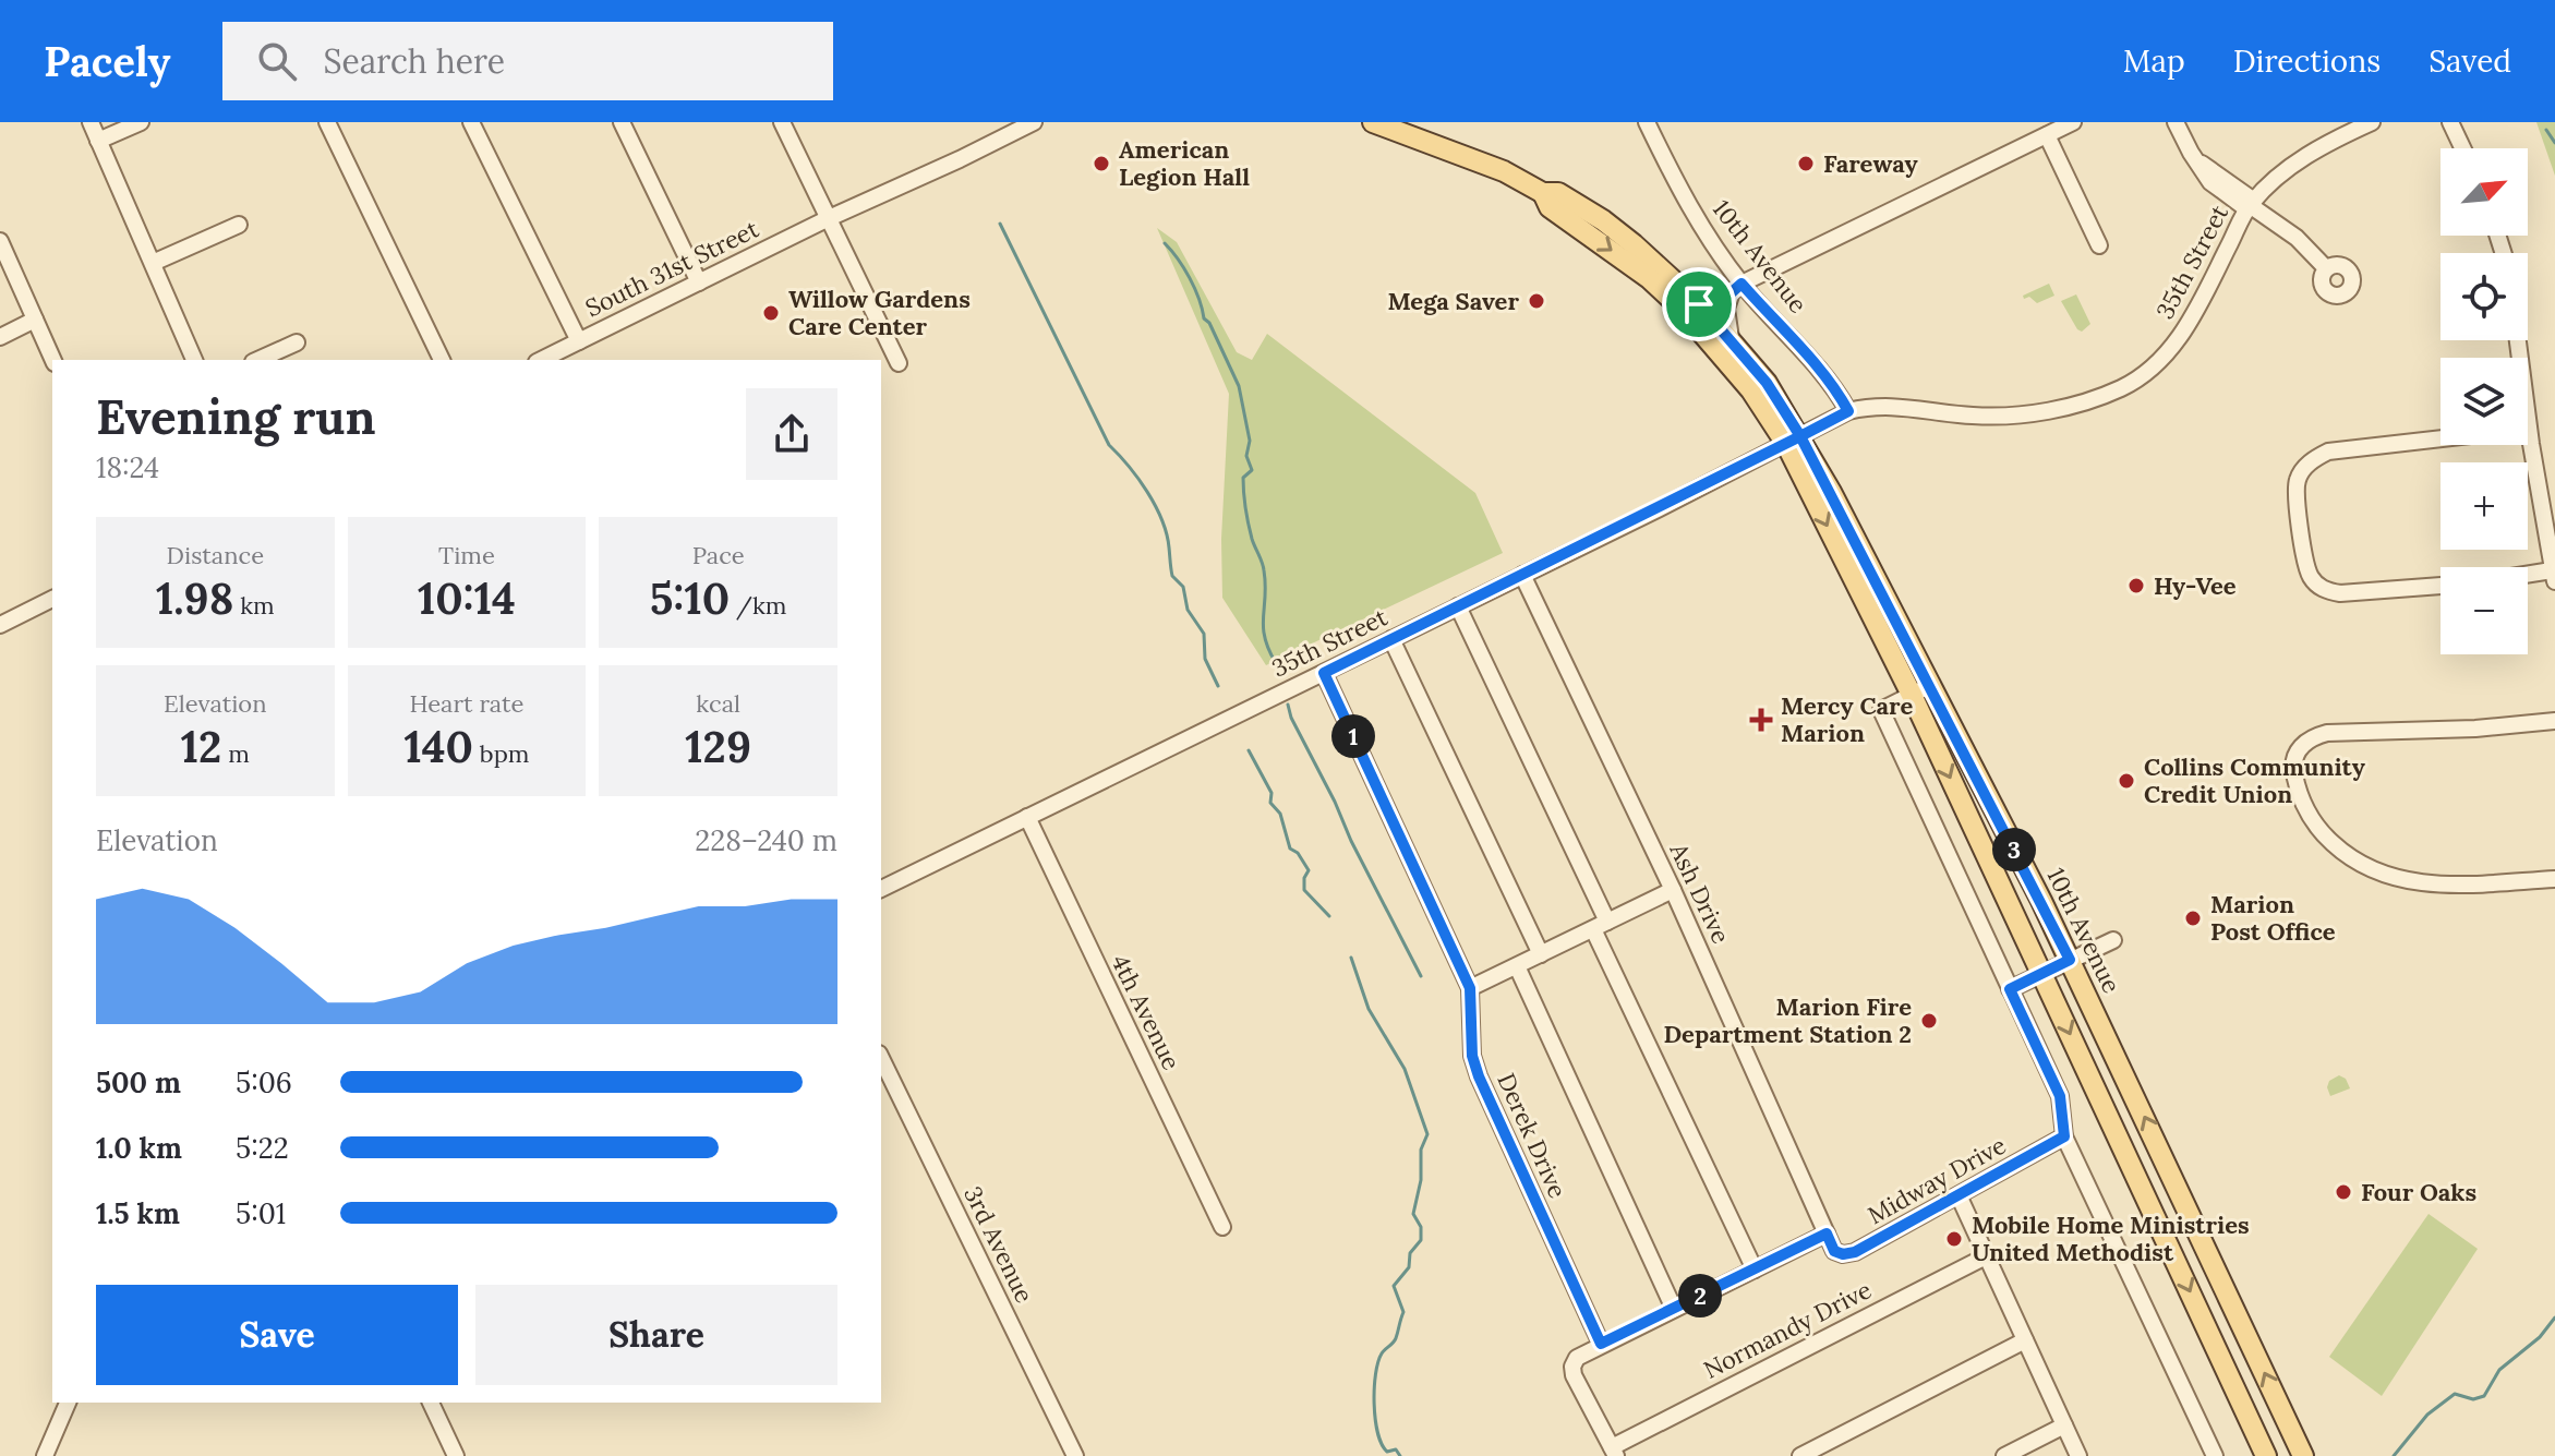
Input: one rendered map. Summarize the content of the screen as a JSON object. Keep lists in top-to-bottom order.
{
  "streets": {
    "main road": ["10th Avenue"],
    "street": [
      "35th Street",
      "South 31st Street",
      "Ash Drive",
      "4th Avenue",
      "Derek Drive",
      "Midway Drive",
      "3rd Avenue",
      "Normandy Drive"
    ]
  },
  "crossings": [
    ["10th Avenue", "35th Street"],
    ["35th Street", "Ash Drive"],
    ["35th Street", "4th Avenue"],
    ["35th Street", "Derek Drive"],
    ["Ash Drive", "Midway Drive"]
  ],
  "places": {
    "other": [
      "American Legion Hall",
      "Fareway",
      "Mega Saver",
      "Willow Gardens Care Center",
      "Hy-Vee",
      "Collins Community Credit Union",
      "Marion Post Office",
      "Marion Fire Department Station 2",
      "Four Oaks",
      "Mobile Home Ministries United Methodist"
    ],
    "health": ["Mercy Care Marion"]
  },
  "north": "top right",
  "page": {
    "header": "Pacely",
    "search": "Search here",
    "nav": ["Map", "Directions", "Saved"],
    "map_buttons": ["+", "−"],
    "heading": ["Evening run", "18:24"],
    "stats": [
      ["Distance", "1.98 km"],
      ["Time", "10:14"],
      ["Pace", "5:10 /km"],
      ["Elevation", "12 m"],
      ["Heart rate", "140 bpm"],
      ["kcal", "129"]
    ],
    "pins": ["1", "3", "2"],
    "chart": ["Elevation", "228–240 m"],
    "list": [
      {
        "name": "500 m",
        "note": "5:06"
      },
      {
        "name": "1.0 km",
        "note": "5:22"
      },
      {
        "name": "1.5 km",
        "note": "5:01"
      }
    ],
    "buttons": ["Save", "Share"]
  }
}
